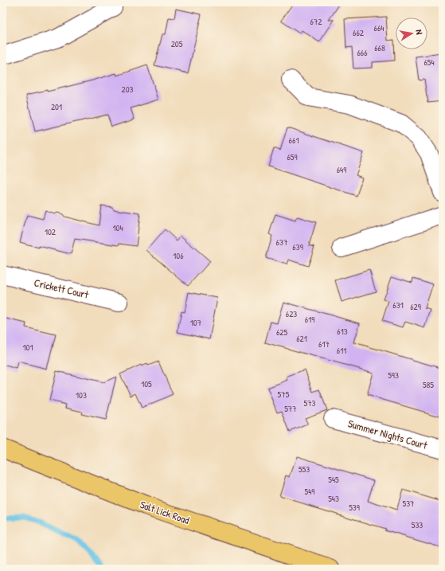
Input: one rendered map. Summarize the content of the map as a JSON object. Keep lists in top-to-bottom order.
{
  "streets": {
    "main road": ["Salt Lick Road"],
    "street": ["Crickett Court", "Summer Nights Court"]
  },
  "house_numbers": [
    "672",
    "664",
    "662",
    "205",
    "668",
    "666",
    "654",
    "203",
    "201",
    "661",
    "659",
    "649",
    "104",
    "102",
    "637",
    "639",
    "106",
    "631",
    "629",
    "623",
    "619",
    "107",
    "613",
    "625",
    "621",
    "617",
    "101",
    "611",
    "593",
    "105",
    "585",
    "575",
    "103",
    "573",
    "577",
    "553",
    "545",
    "549",
    "543",
    "537",
    "539",
    "533"
  ],
  "north": "right"
}
